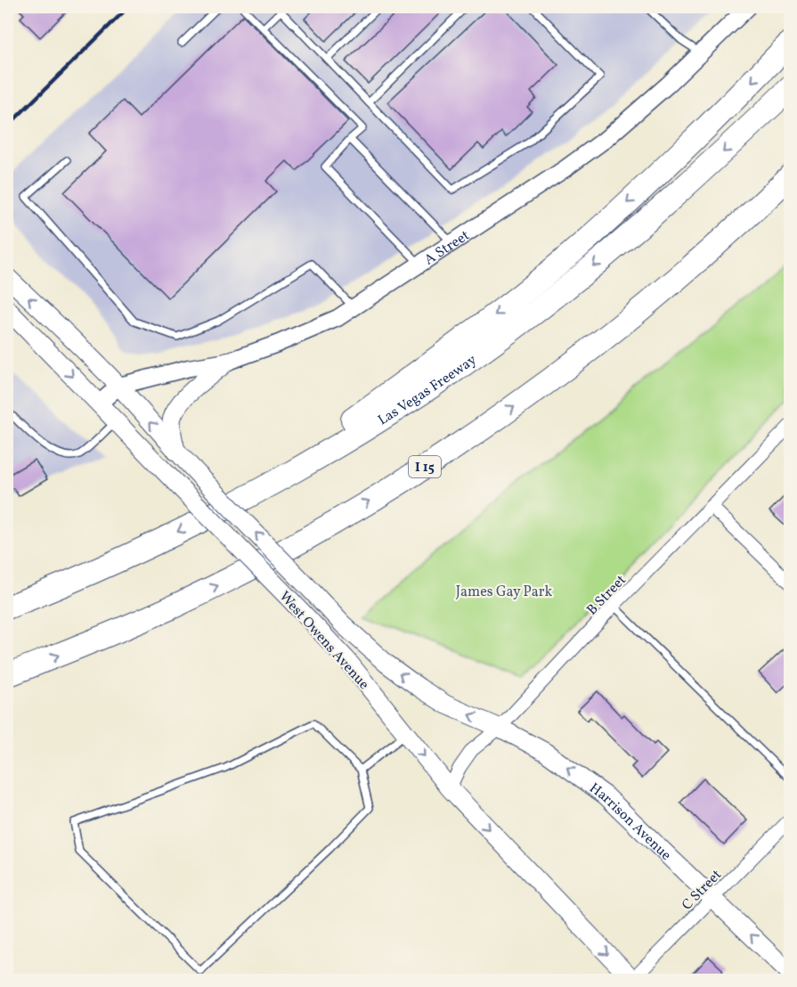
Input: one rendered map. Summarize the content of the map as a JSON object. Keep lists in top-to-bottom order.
{
  "streets": {
    "highway": ["Las Vegas Freeway", "I 15"],
    "main road": ["West Owens Avenue", "Harrison Avenue"],
    "street": ["A Street", "B Street", "C Street"]
  },
  "crossings": [
    ["A Street", "West Owens Avenue"],
    ["B Street", "West Owens Avenue"],
    ["B Street", "Harrison Avenue"],
    ["West Owens Avenue", "Harrison Avenue"],
    ["West Owens Avenue", "C Street"],
    ["Harrison Avenue", "C Street"]
  ],
  "one_way": ["Harrison Avenue"],
  "parks": ["James Gay Park"]
}
